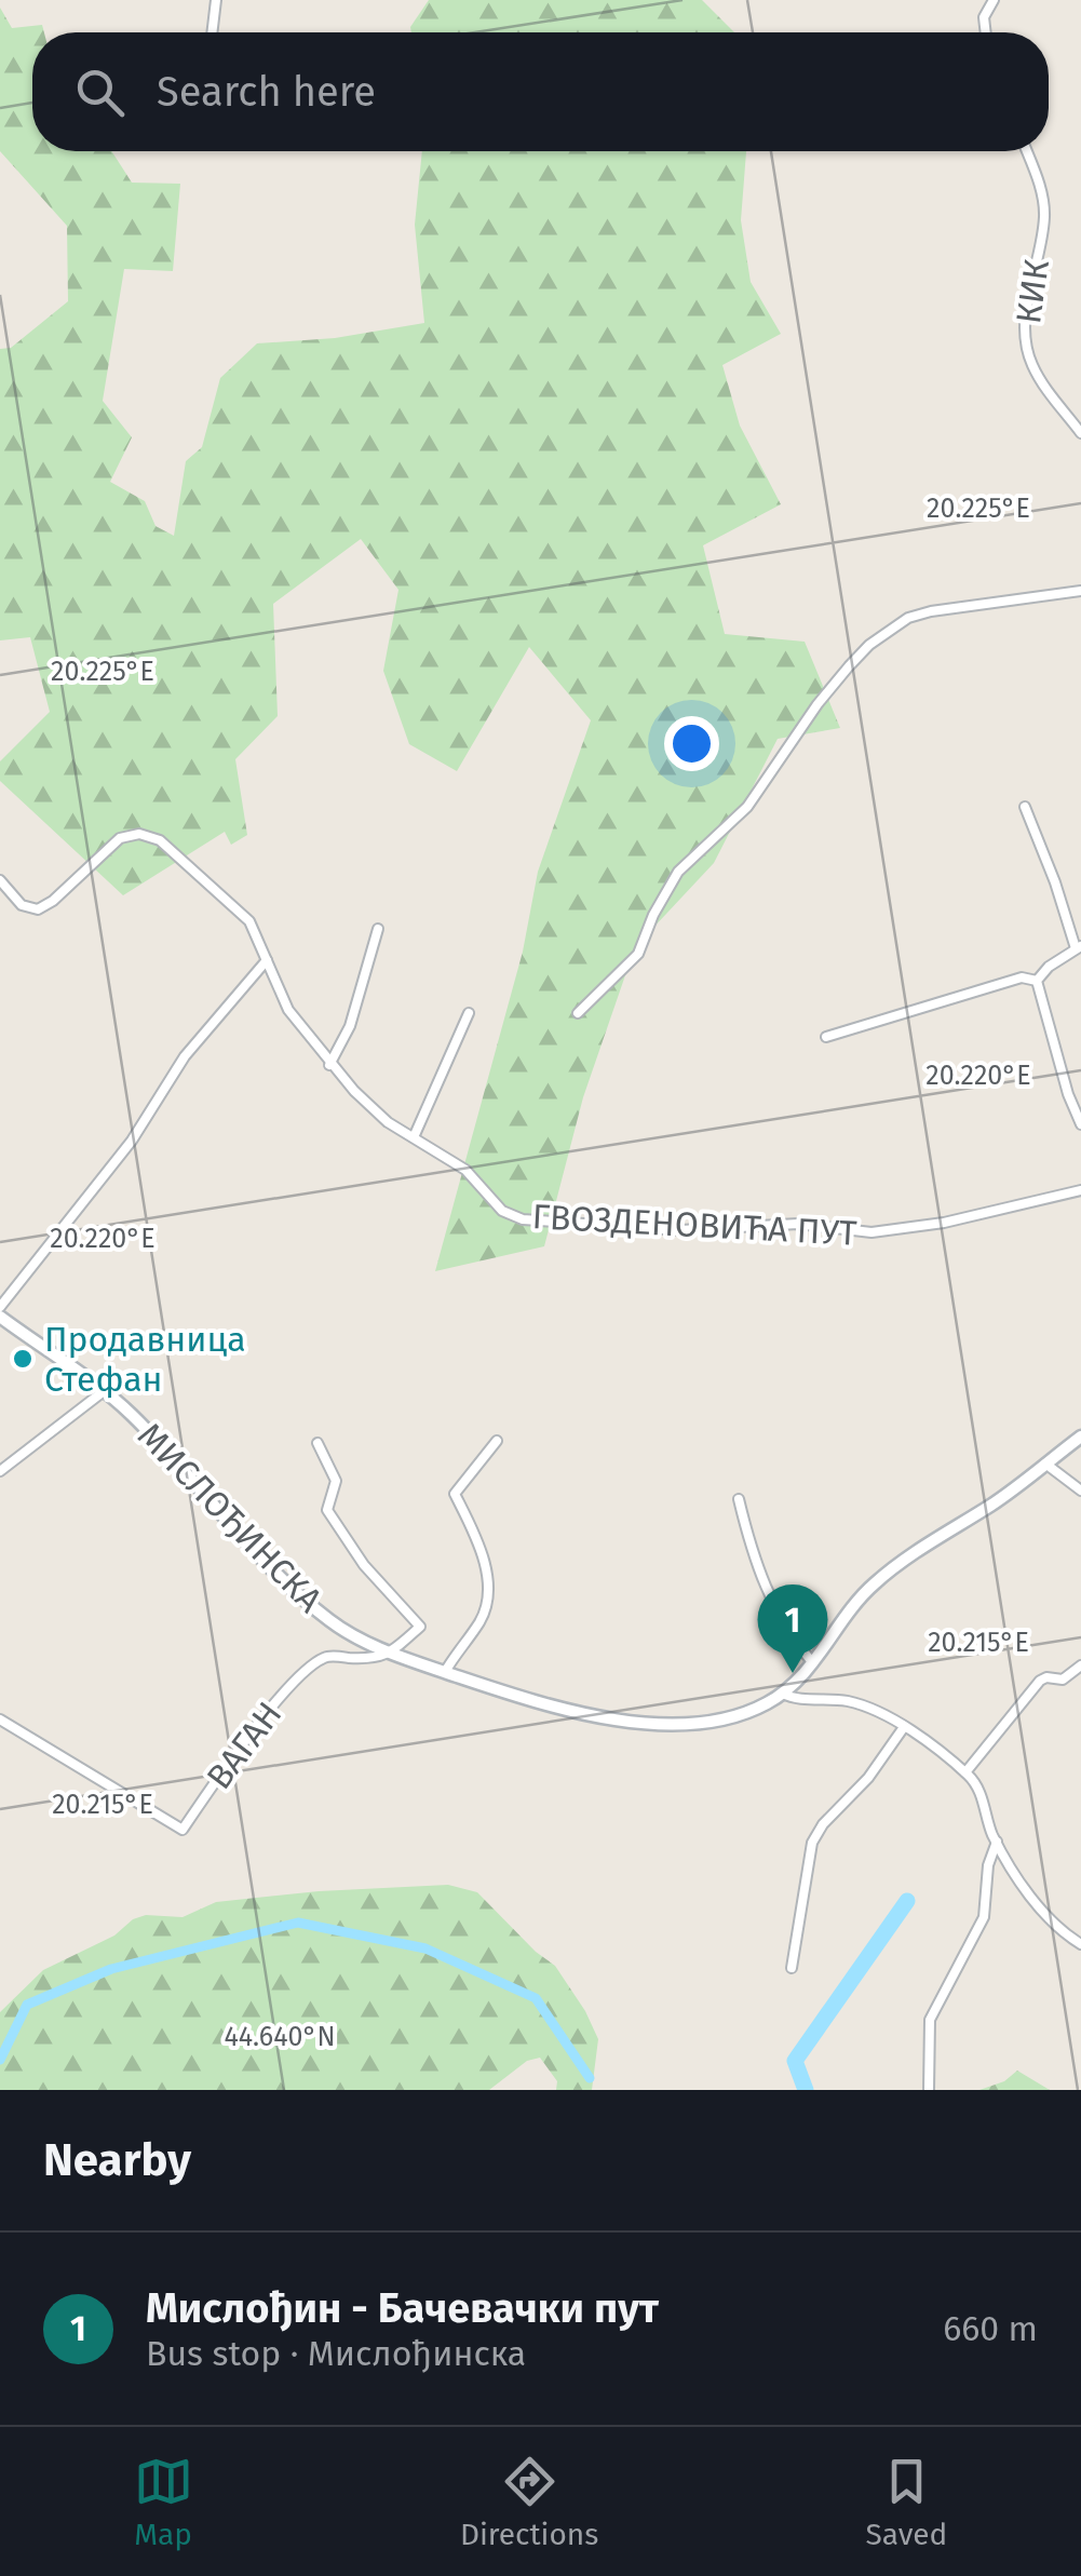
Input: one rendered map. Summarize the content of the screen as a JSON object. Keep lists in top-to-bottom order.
{
  "streets": {
    "main road": ["МИСЛОЂИНСКА"],
    "street": ["КИК", "ГВОЗДЕНОВИЋА ПУТ", "ВАГАН"]
  },
  "crossings": [
    ["МИСЛОЂИНСКА", "ВАГАН"]
  ],
  "places": ["Продавница Стефан"],
  "page": {
    "search": "Search here",
    "pins": "1",
    "heading": "Nearby",
    "list": [
      {
        "mark": "1",
        "name": "Мислођин - Бачевачки пут",
        "note": "Bus stop · Мислођинска",
        "value": "660 m"
      }
    ],
    "nav": ["Map", "Directions", "Saved"]
  },
  "coordinates": [
    "20.225°E",
    "20.220°E",
    "20.215°E",
    "44.640°N"
  ]
}
